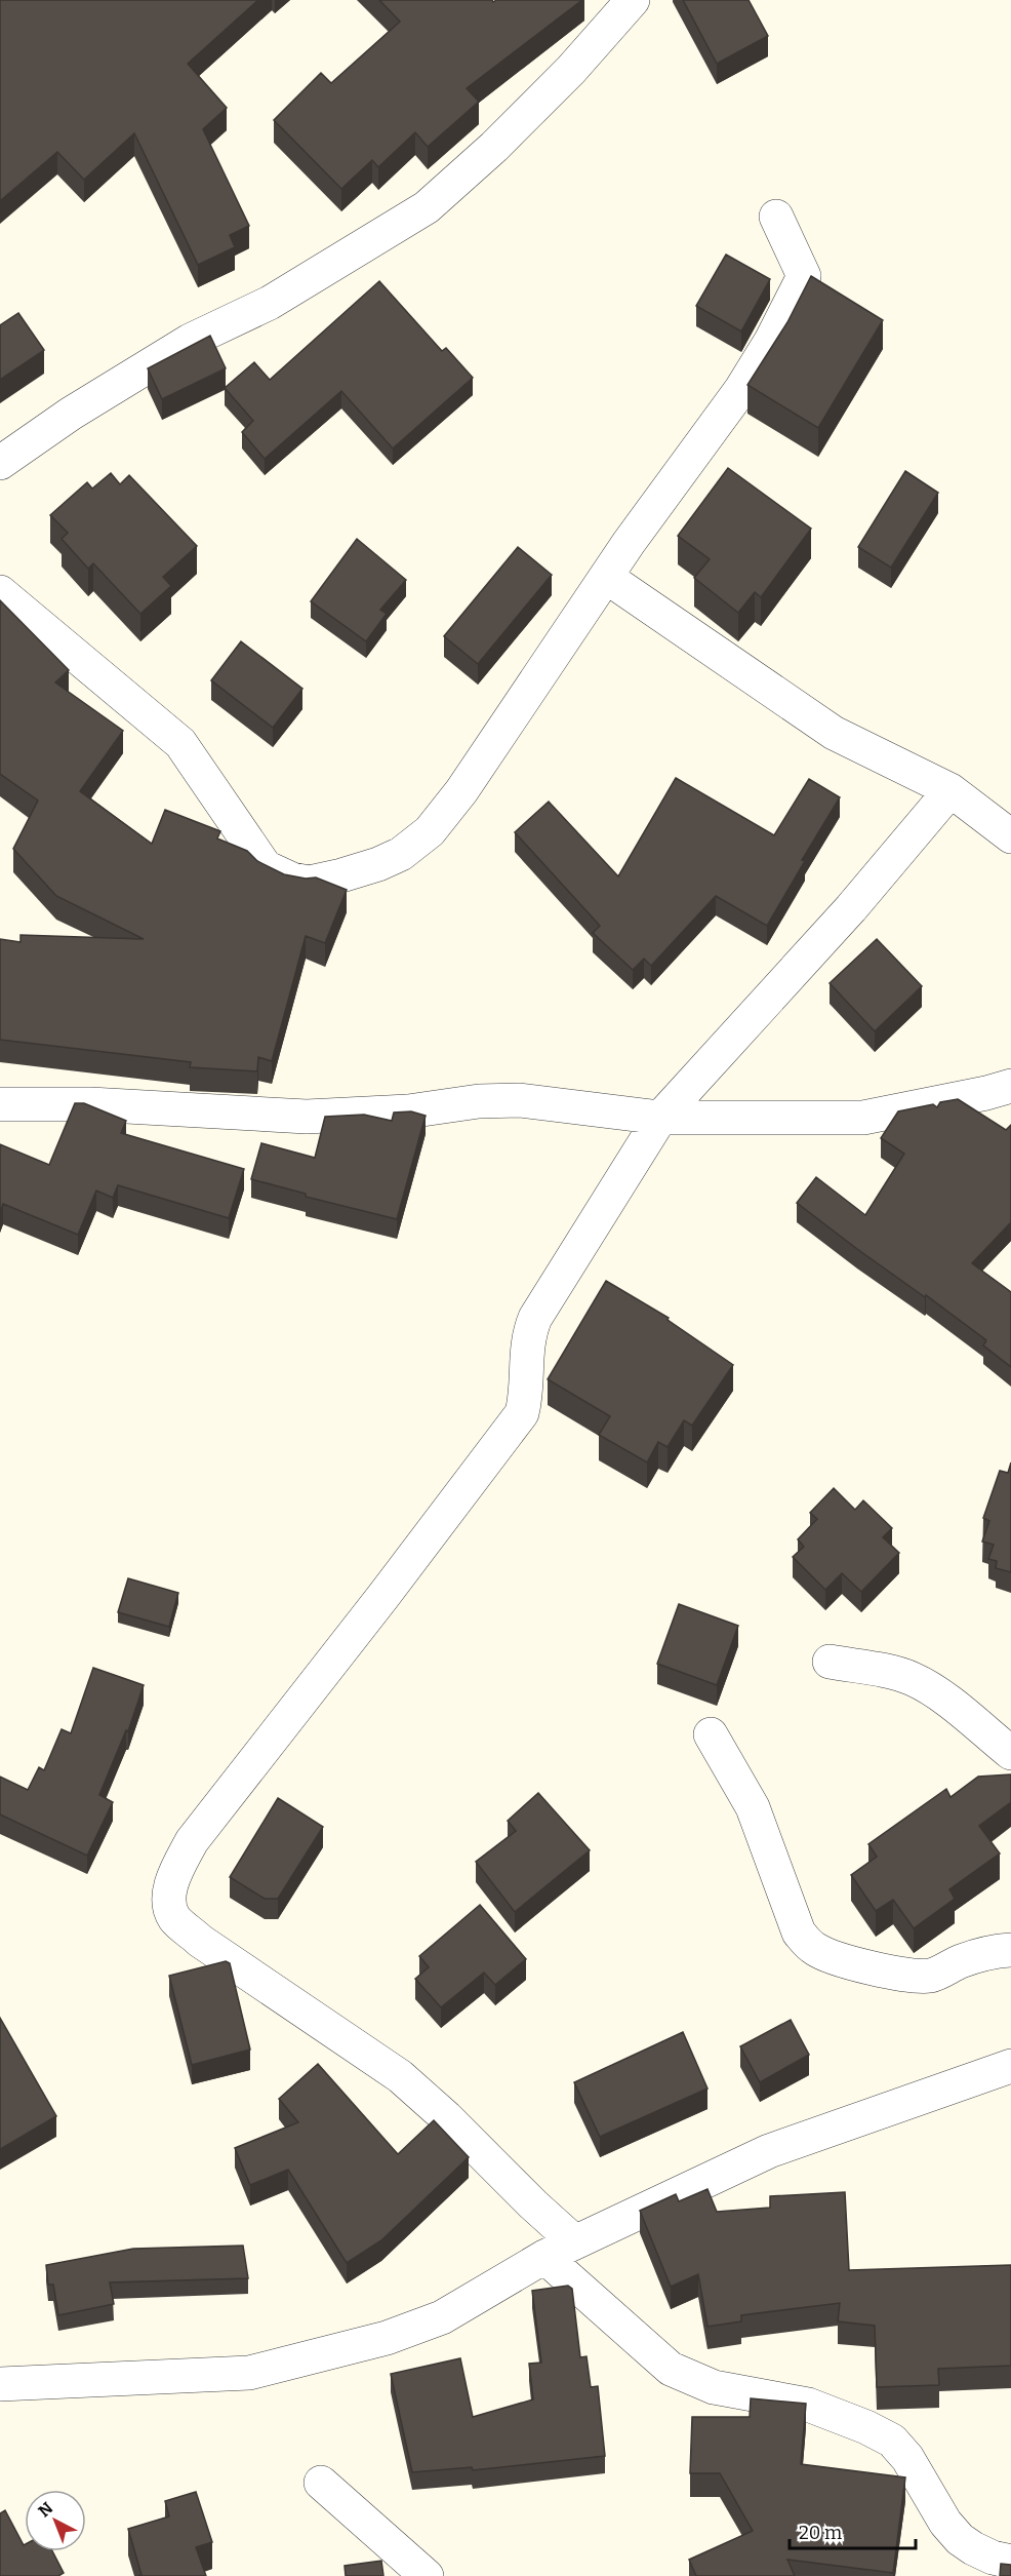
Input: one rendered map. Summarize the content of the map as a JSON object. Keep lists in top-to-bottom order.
{
  "scale_bar": "20 m",
  "north": "top left"
}
